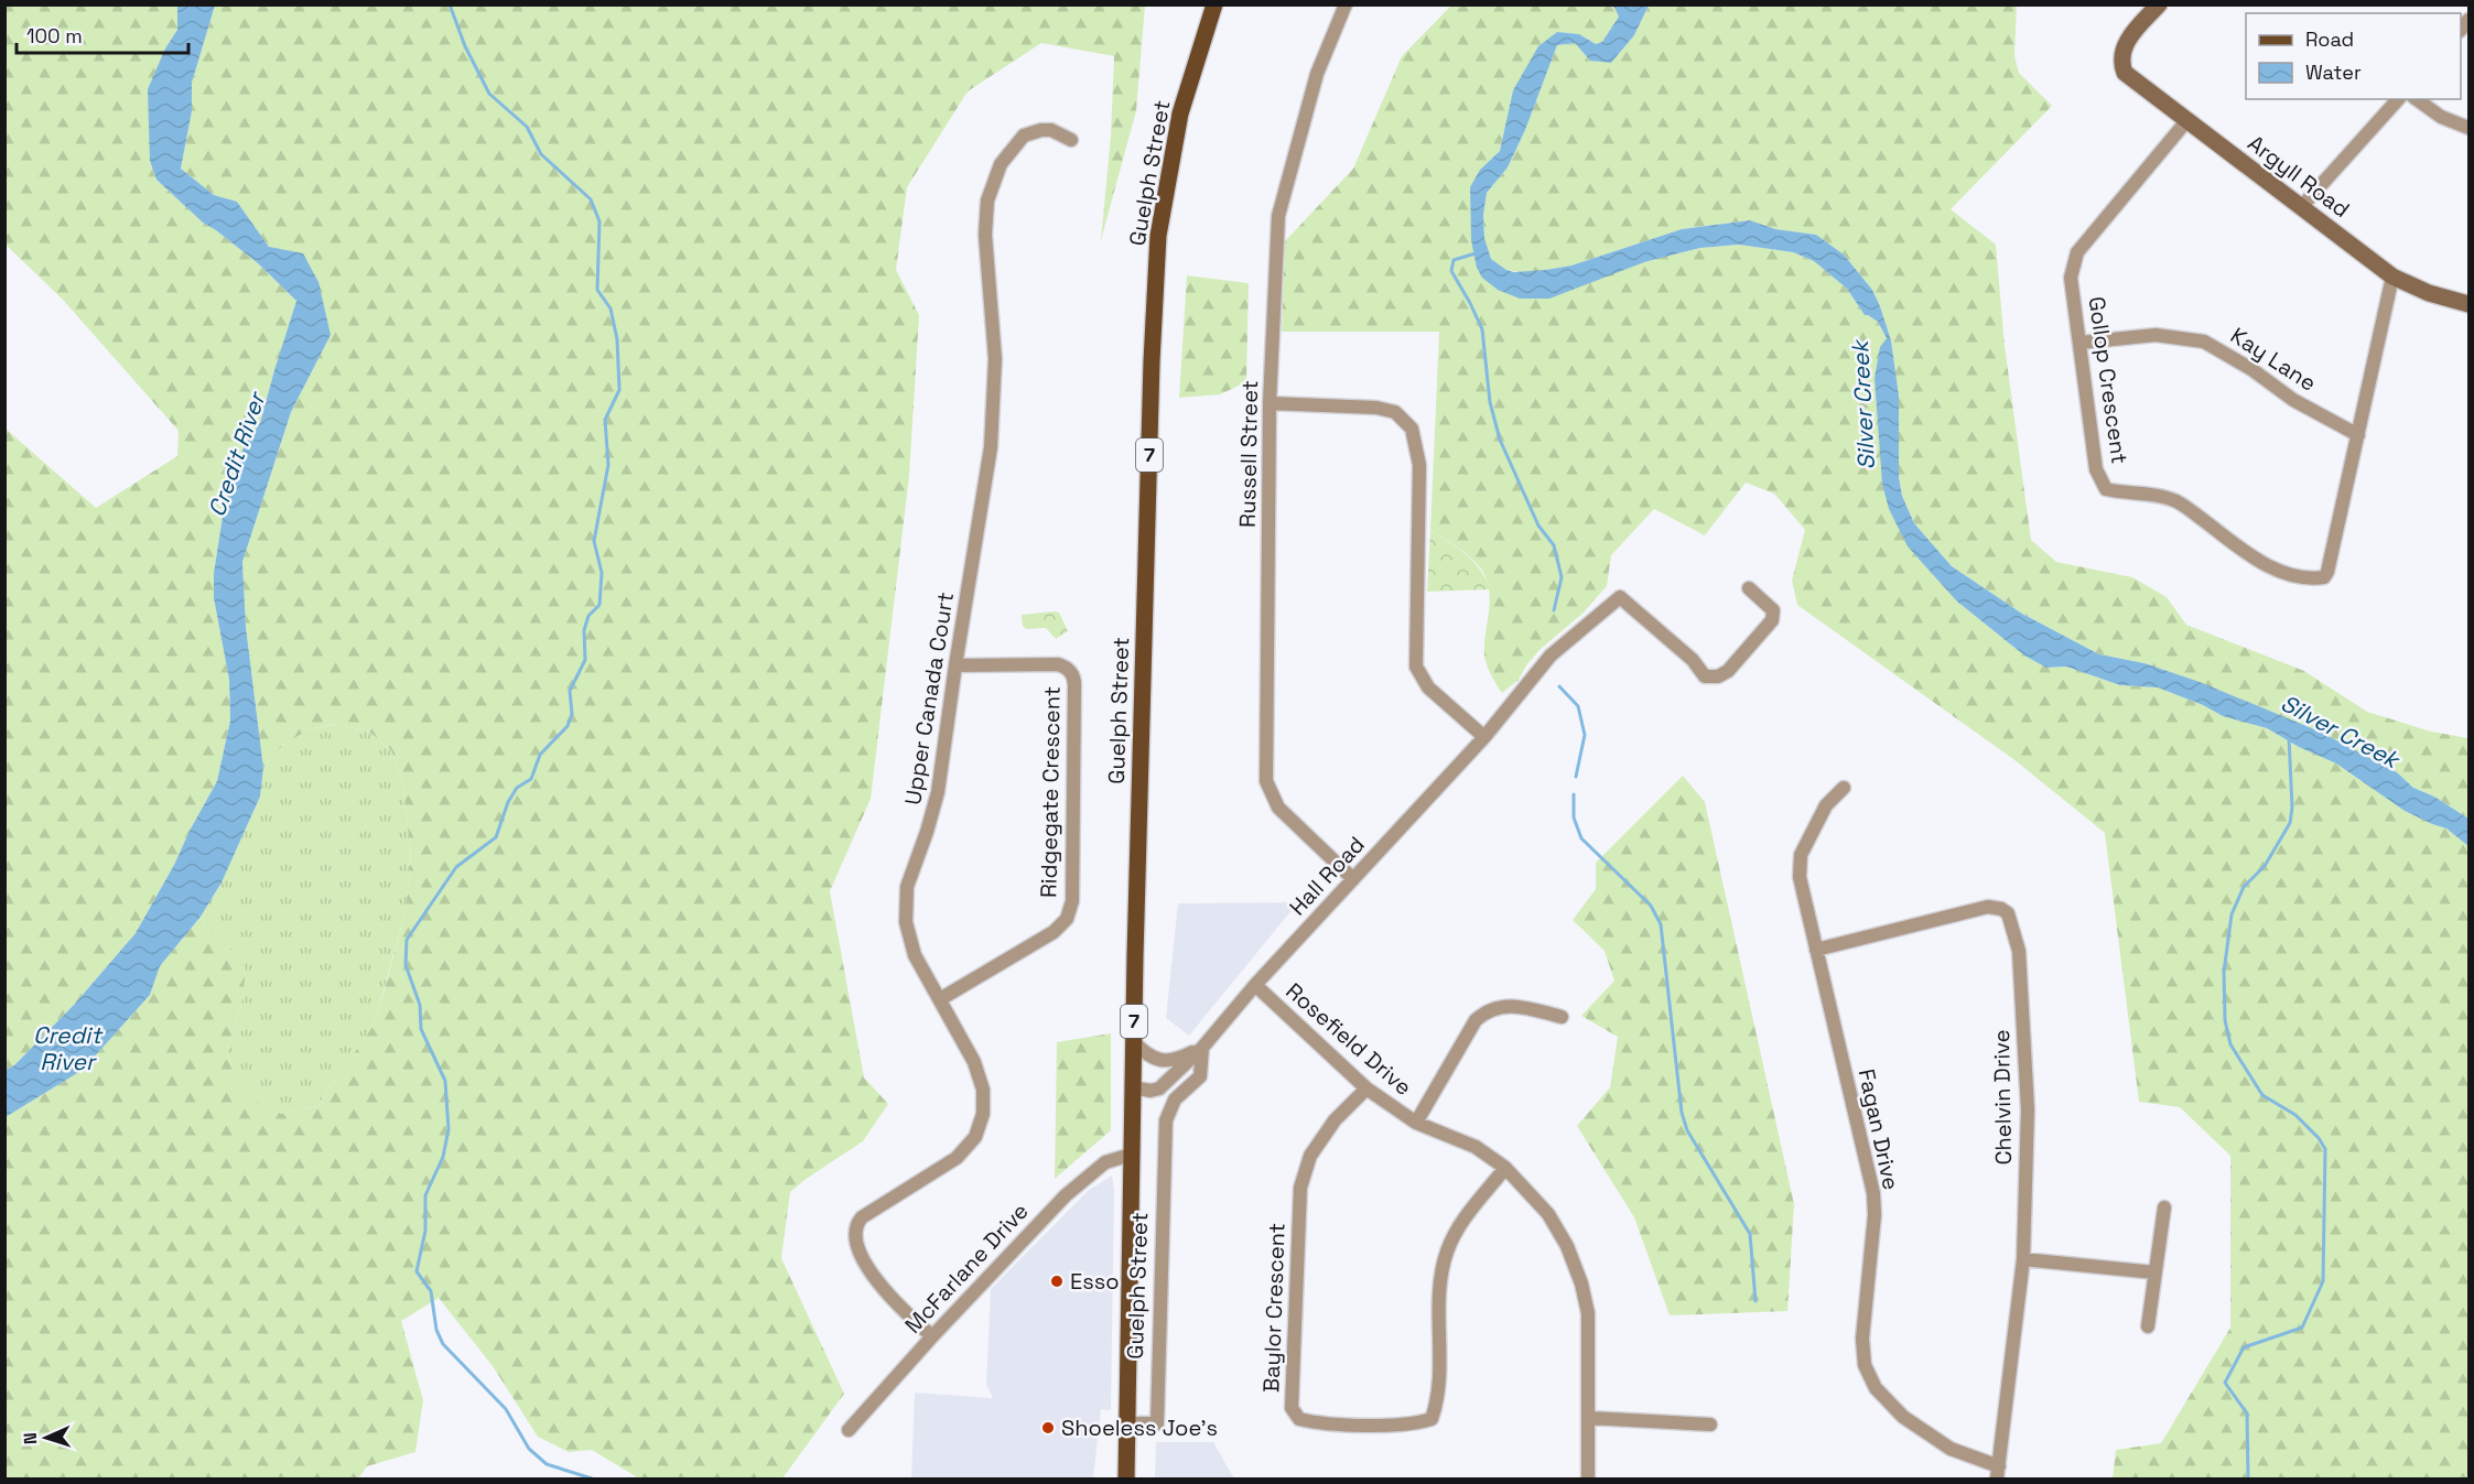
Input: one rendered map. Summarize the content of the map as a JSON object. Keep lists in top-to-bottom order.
{
  "streets": {
    "main road": ["Guelph Street", "7"],
    "street": [
      "Argyll Road",
      "Kay Lane",
      "Gollop Crescent",
      "Russell Street",
      "Upper Canada Court",
      "Ridgegate Crescent",
      "Hall Road",
      "Rosefield Drive",
      "Chelvin Drive",
      "Fagan Drive",
      "McFarlane Drive",
      "Baylor Crescent"
    ]
  },
  "crossings": [
    ["Guelph Street", "Hall Road"],
    ["Guelph Street", "McFarlane Drive"],
    ["Argyll Road", "Gollop Crescent"],
    ["Kay Lane", "Gollop Crescent"],
    ["Russell Street", "Hall Road"],
    ["Upper Canada Court", "Ridgegate Crescent"],
    ["Upper Canada Court", "McFarlane Drive"],
    ["Hall Road", "Rosefield Drive"],
    ["Rosefield Drive", "Baylor Crescent"],
    ["Chelvin Drive", "Fagan Drive"]
  ],
  "water": ["Silver Creek", "Credit River"],
  "places": ["Esso", "Shoeless Joe's"],
  "legend": ["Road", "Water"],
  "scale_bar": "100 m",
  "north": "left"
}
